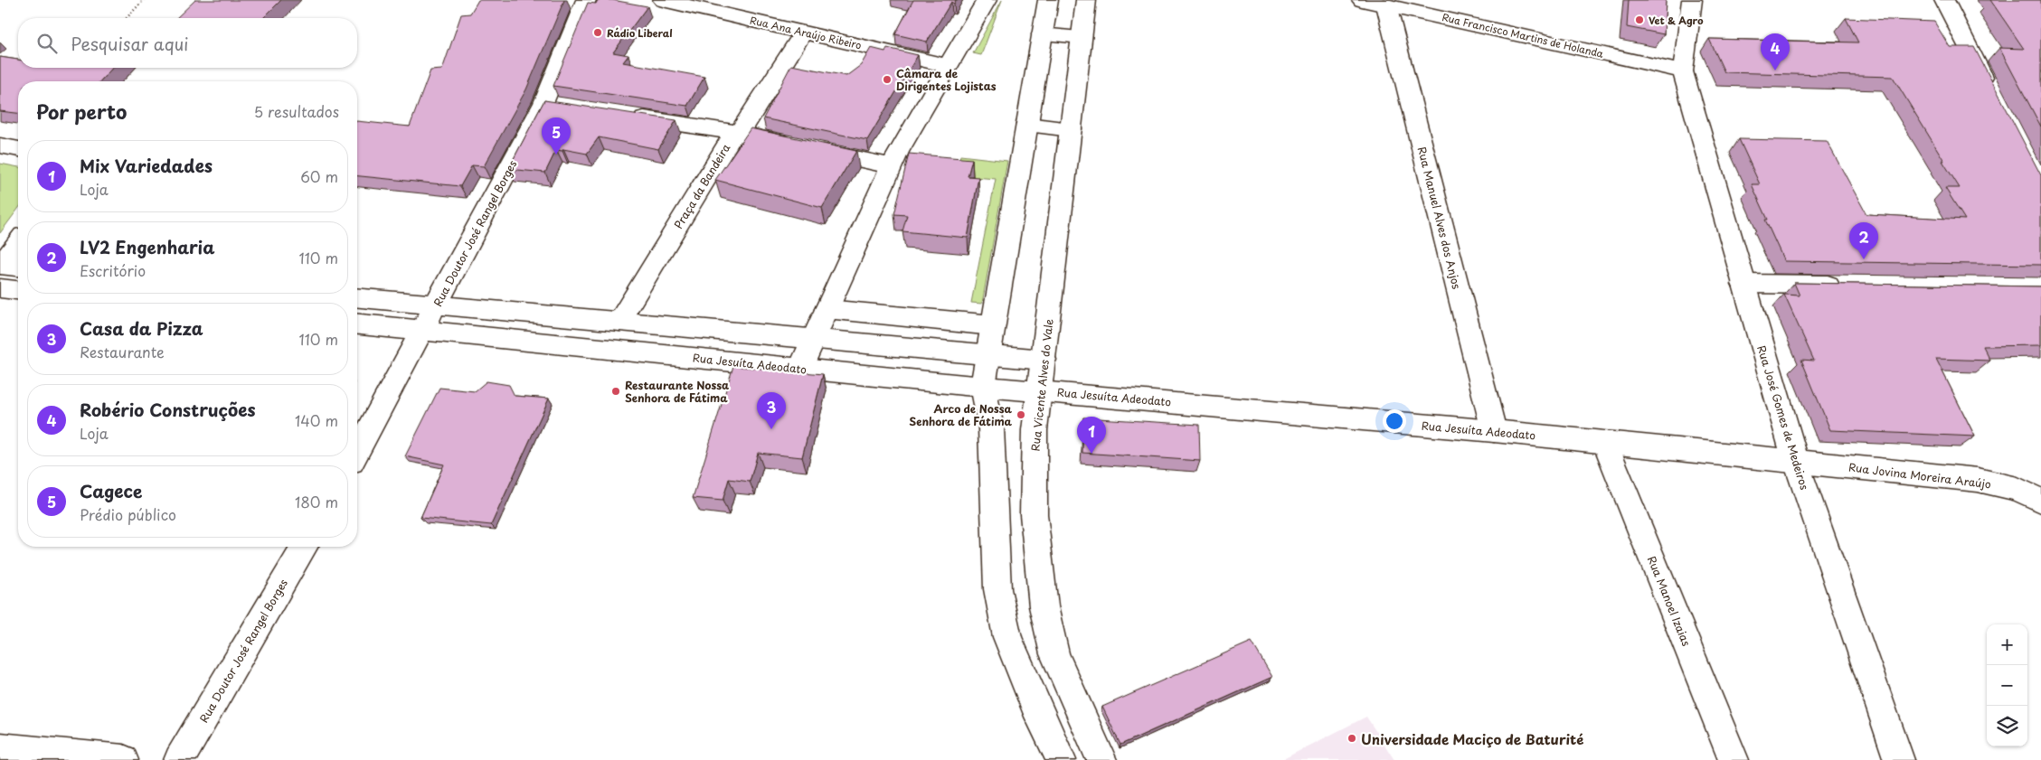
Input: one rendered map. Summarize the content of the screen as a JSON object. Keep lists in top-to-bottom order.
{
  "streets": {
    "street": [
      "Rua Ana Araújo Ribeiro",
      "Rua Francisco Martins de Holanda",
      "Praça da Bandeira",
      "Rua Manuel Alves dos Anjos",
      "Rua Doutor José Rangel Borges",
      "Rua Jesuíta Adeodato",
      "Rua Vicente Alves do Vale",
      "Rua José Gomes de Medeiros",
      "Rua Jovina Moreira Araújo",
      "Rua Manoel Izaias"
    ]
  },
  "crossings": [
    ["Rua Ana Araújo Ribeiro", "Praça da Bandeira"],
    ["Rua Francisco Martins de Holanda", "Rua Manuel Alves dos Anjos"],
    ["Rua Francisco Martins de Holanda", "Rua José Gomes de Medeiros"],
    ["Rua Manuel Alves dos Anjos", "Rua Jesuíta Adeodato"],
    ["Rua Doutor José Rangel Borges", "Rua Jesuíta Adeodato"],
    ["Rua Jesuíta Adeodato", "Rua Vicente Alves do Vale"],
    ["Rua Jesuíta Adeodato", "Rua José Gomes de Medeiros"],
    ["Rua Jesuíta Adeodato", "Rua Jovina Moreira Araújo"],
    ["Rua Jesuíta Adeodato", "Rua Manoel Izaias"],
    ["Rua José Gomes de Medeiros", "Rua Jovina Moreira Araújo"]
  ],
  "places": [
    "Vet & Agro",
    "Rádio Liberal",
    "Câmara de Dirigentes Lojistas",
    "Restaurante Nossa Senhora de Fátima",
    "Arco de Nossa Senhora de Fátima",
    "Universidade Maciço de Baturité"
  ],
  "page": {
    "search": "Pesquisar aqui",
    "pins": [
      "4",
      "5",
      "2",
      "3",
      "1"
    ],
    "heading": ["Por perto", "5 resultados"],
    "list": [
      {
        "mark": "1",
        "name": "Mix Variedades",
        "note": "Loja",
        "value": "60 m"
      },
      {
        "mark": "2",
        "name": "LV2 Engenharia",
        "note": "Escritório",
        "value": "110 m"
      },
      {
        "mark": "3",
        "name": "Casa da Pizza",
        "note": "Restaurante",
        "value": "110 m"
      },
      {
        "mark": "4",
        "name": "Robério Construções",
        "note": "Loja",
        "value": "140 m"
      },
      {
        "mark": "5",
        "name": "Cagece",
        "note": "Prédio público",
        "value": "180 m"
      }
    ],
    "map_buttons": ["+", "−"]
  }
}
